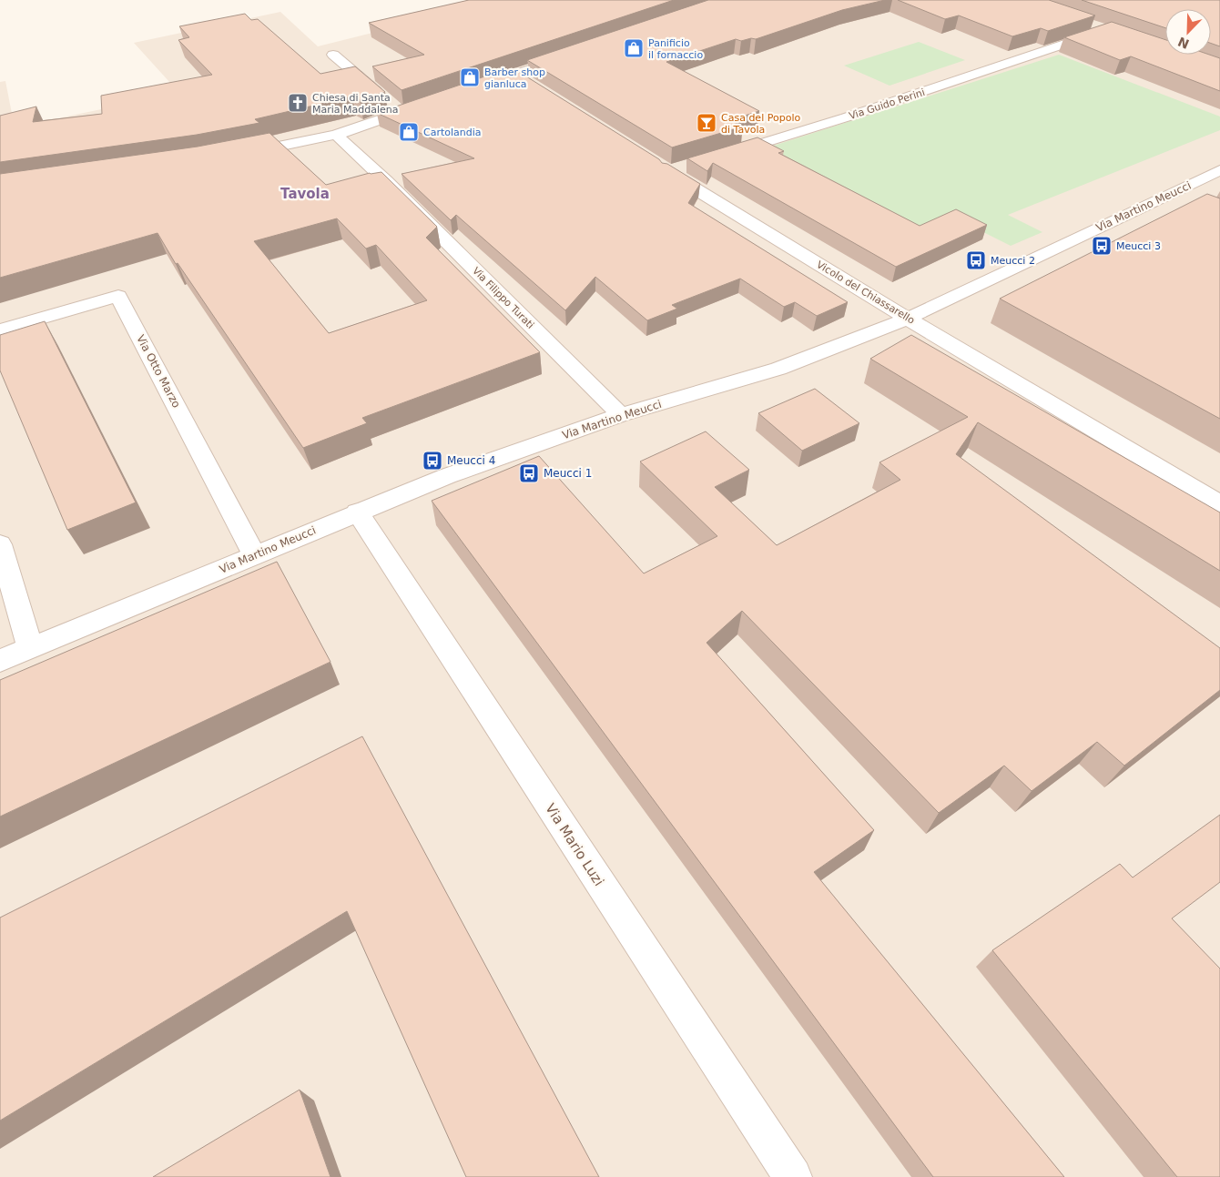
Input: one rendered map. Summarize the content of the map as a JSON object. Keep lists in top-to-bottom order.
{
  "streets": {
    "street": [
      "Via Guido Perini",
      "Via Martino Meucci",
      "Vicolo del Chiassarello",
      "Via Filippo Turati",
      "Via Otto Marzo",
      "Via Mario Luzi"
    ]
  },
  "crossings": [
    ["Via Martino Meucci", "Vicolo del Chiassarello"],
    ["Via Martino Meucci", "Via Filippo Turati"],
    ["Via Martino Meucci", "Via Otto Marzo"],
    ["Via Martino Meucci", "Via Mario Luzi"]
  ],
  "districts": ["Tavola"],
  "places": {
    "shop": ["Panificio il fornaccio", "Barber shop gianluca", "Cartolandia"],
    "church": ["Chiesa di Santa Maria Maddalena"],
    "bar": ["Casa del Popolo di Tavola"],
    "bus stop": [
      "Meucci 3",
      "Meucci 2",
      "Meucci 4",
      "Meucci 1"
    ]
  },
  "north": "bottom left"
}
